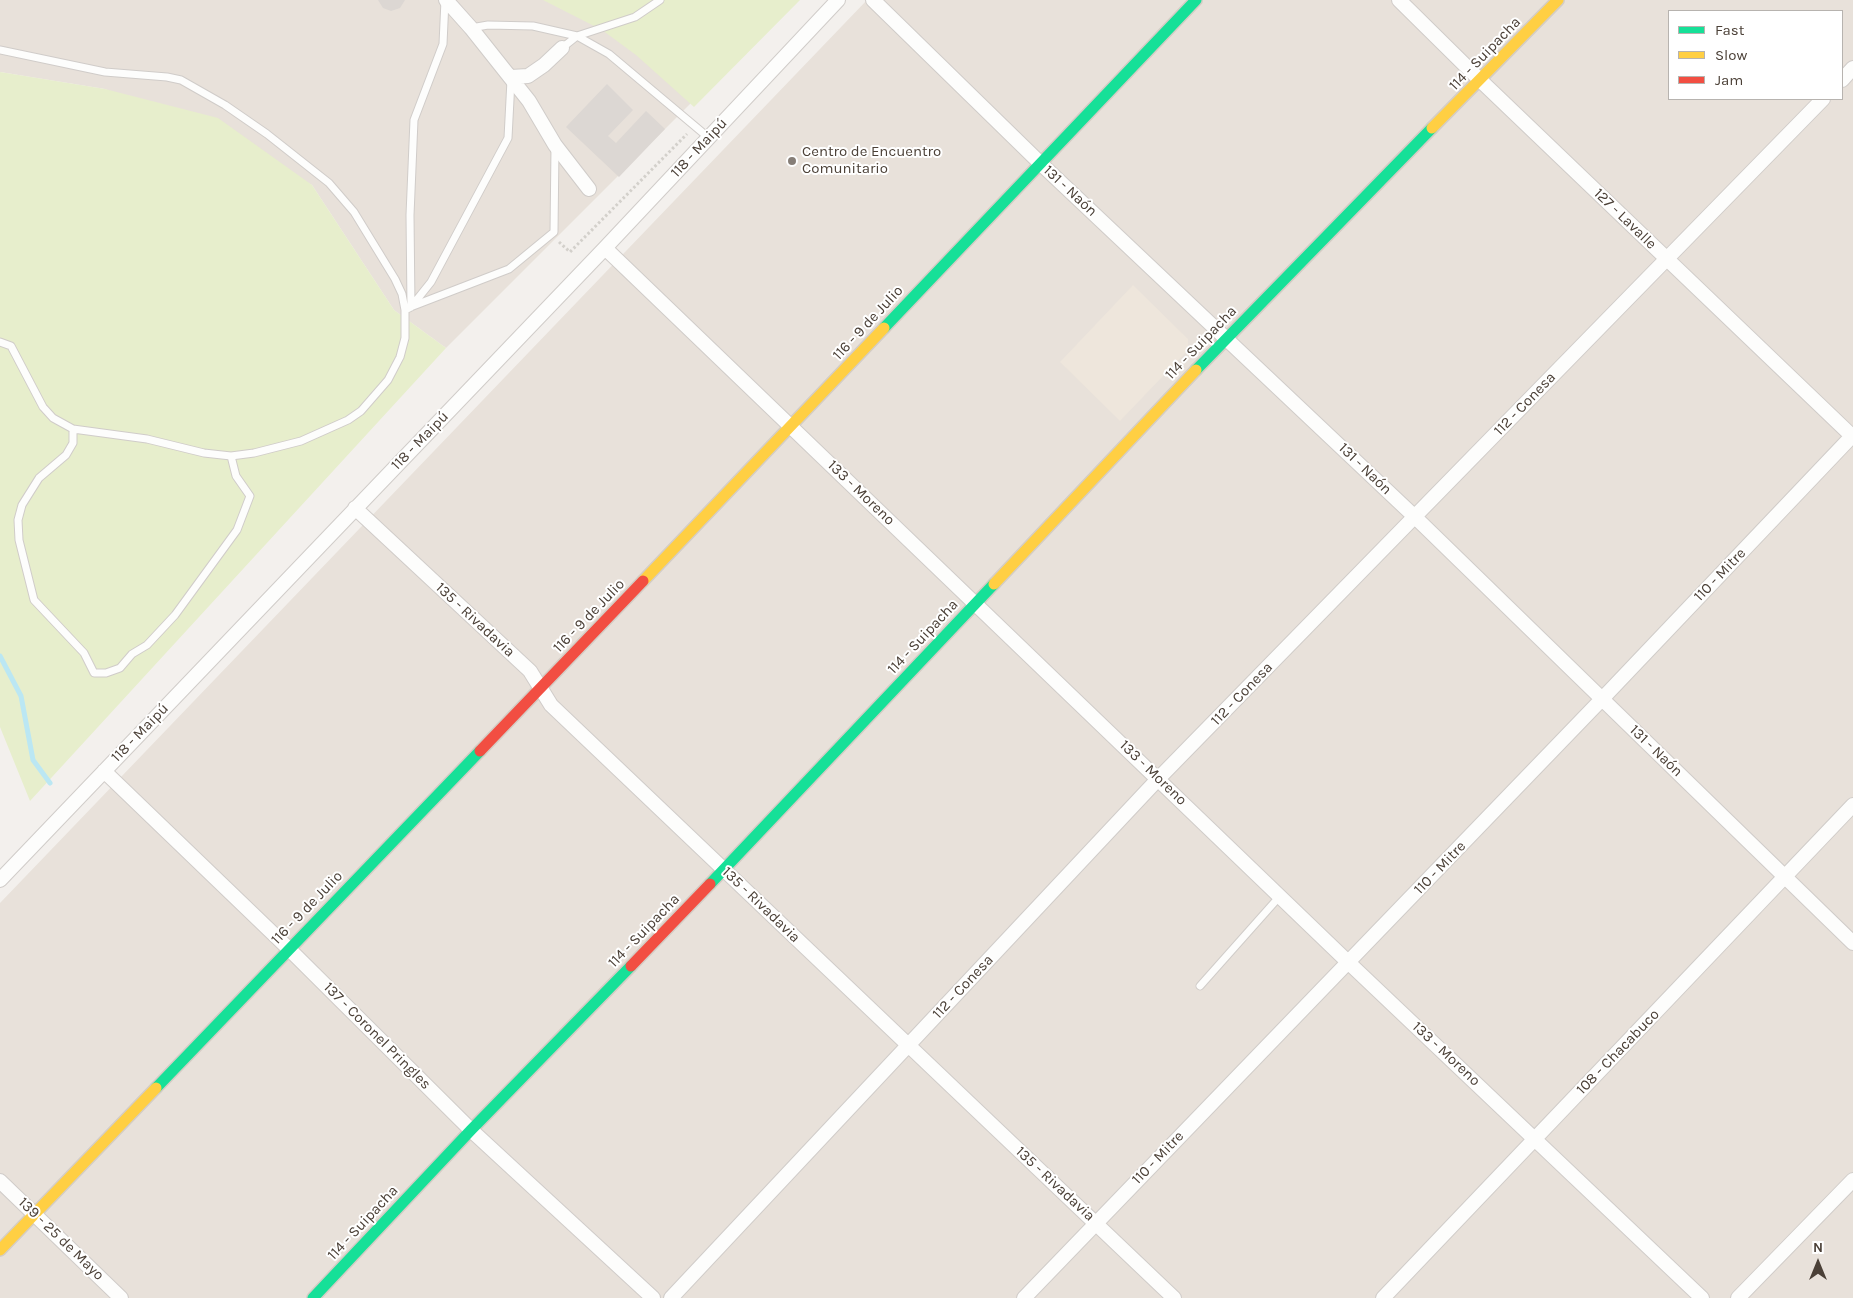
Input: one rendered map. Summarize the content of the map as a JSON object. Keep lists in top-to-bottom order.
{
  "streets": {
    "street": [
      "114 - Suipacha",
      "118 - Maipú",
      "131 - Naón",
      "127 - Lavalle",
      "116 - 9 de Julio",
      "112 - Conesa",
      "133 - Moreno",
      "110 - Mitre",
      "135 - Rivadavia",
      "137 - Coronel Pringles",
      "108 - Chacabuco",
      "139 - 25 de Mayo"
    ]
  },
  "crossings": [
    ["114 - Suipacha", "131 - Naón"],
    ["114 - Suipacha", "127 - Lavalle"],
    ["114 - Suipacha", "133 - Moreno"],
    ["114 - Suipacha", "135 - Rivadavia"],
    ["114 - Suipacha", "137 - Coronel Pringles"],
    ["118 - Maipú", "133 - Moreno"],
    ["118 - Maipú", "135 - Rivadavia"],
    ["118 - Maipú", "137 - Coronel Pringles"],
    ["131 - Naón", "116 - 9 de Julio"],
    ["131 - Naón", "112 - Conesa"],
    ["131 - Naón", "110 - Mitre"],
    ["131 - Naón", "108 - Chacabuco"],
    ["127 - Lavalle", "112 - Conesa"],
    ["127 - Lavalle", "110 - Mitre"],
    ["116 - 9 de Julio", "133 - Moreno"],
    ["116 - 9 de Julio", "135 - Rivadavia"],
    ["116 - 9 de Julio", "137 - Coronel Pringles"],
    ["116 - 9 de Julio", "139 - 25 de Mayo"],
    ["112 - Conesa", "133 - Moreno"],
    ["112 - Conesa", "135 - Rivadavia"],
    ["133 - Moreno", "110 - Mitre"],
    ["133 - Moreno", "108 - Chacabuco"],
    ["110 - Mitre", "135 - Rivadavia"]
  ],
  "places": ["Centro de Encuentro Comunitario"],
  "legend": ["Fast", "Slow", "Jam"],
  "north": "top"
}
